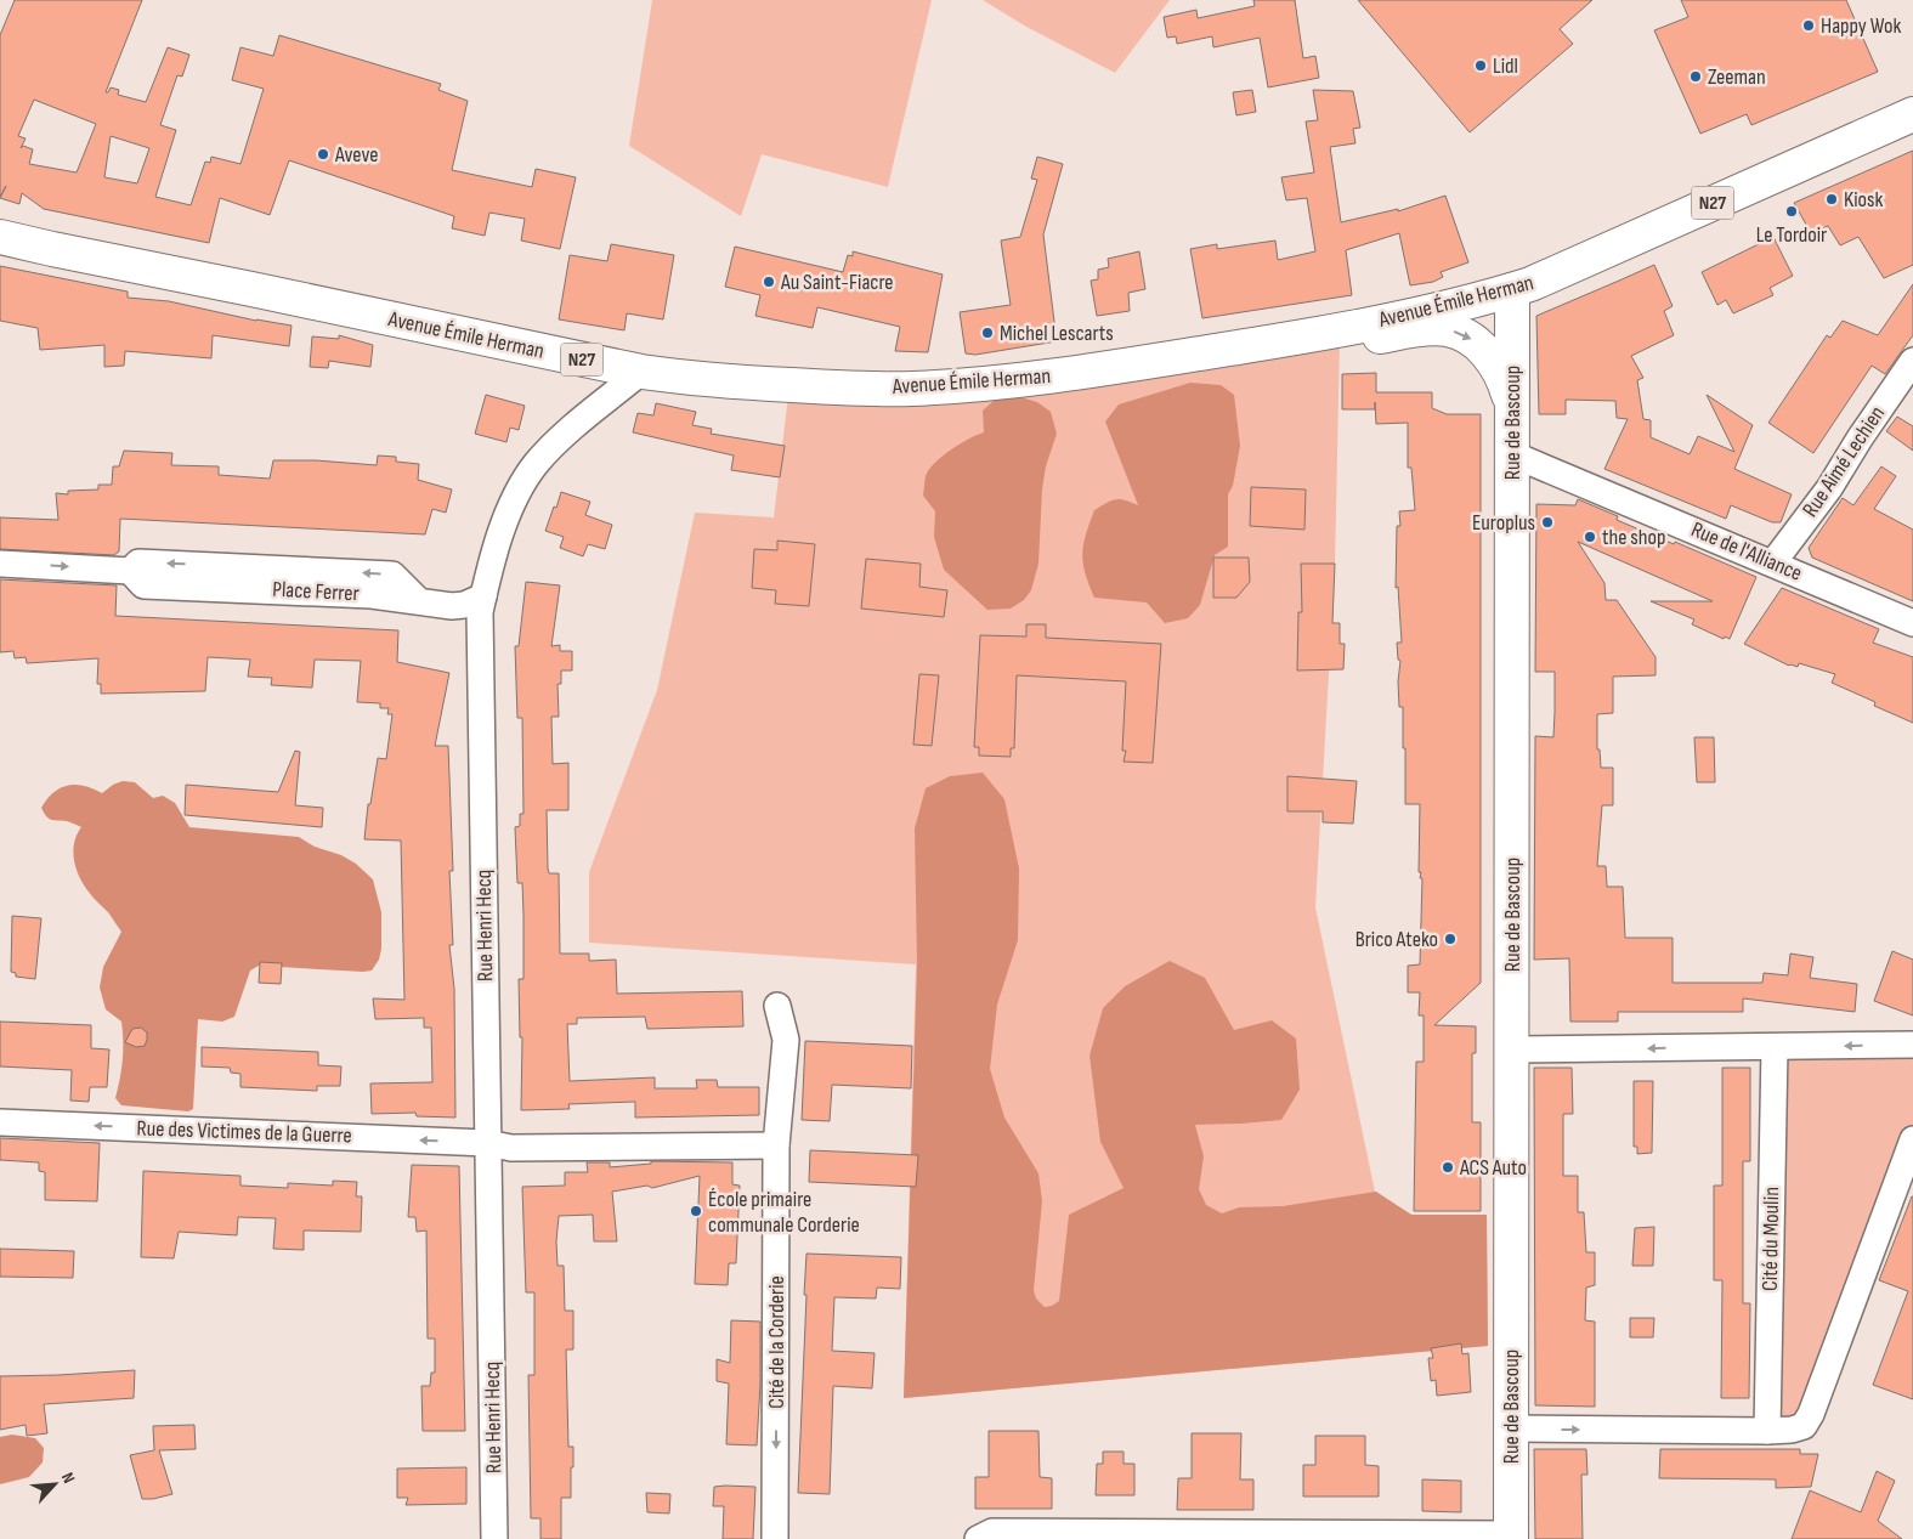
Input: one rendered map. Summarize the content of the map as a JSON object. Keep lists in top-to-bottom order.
{
  "streets": {
    "main road": ["N27", "Avenue Émile Herman", "Rue de Bascoup"],
    "street": [
      "Rue Aimé Lechien",
      "Rue de l'Alliance",
      "Place Ferrer",
      "Rue Henri Hecq",
      "Rue des Victimes de la Guerre",
      "Cité du Moulin",
      "Cité de la Corderie"
    ]
  },
  "crossings": [
    ["Avenue Émile Herman", "Rue de Bascoup"],
    ["Avenue Émile Herman", "Rue Henri Hecq"],
    ["Rue de Bascoup", "Rue de l'Alliance"],
    ["Rue Aimé Lechien", "Rue de l'Alliance"],
    ["Rue Henri Hecq", "Rue des Victimes de la Guerre"]
  ],
  "one_way": ["Place Ferrer", "Rue des Victimes de la Guerre", "Cité de la Corderie"],
  "places": [
    "Happy Wok",
    "Lidl",
    "Zeeman",
    "Aveve",
    "Kiosk",
    "Le Tordoir",
    "Au Saint-Fiacre",
    "Michel Lescarts",
    "Europlus",
    "the shop",
    "Brico Ateko",
    "ACS Auto",
    "École primaire communale Corderie"
  ],
  "north": "top right"
}
